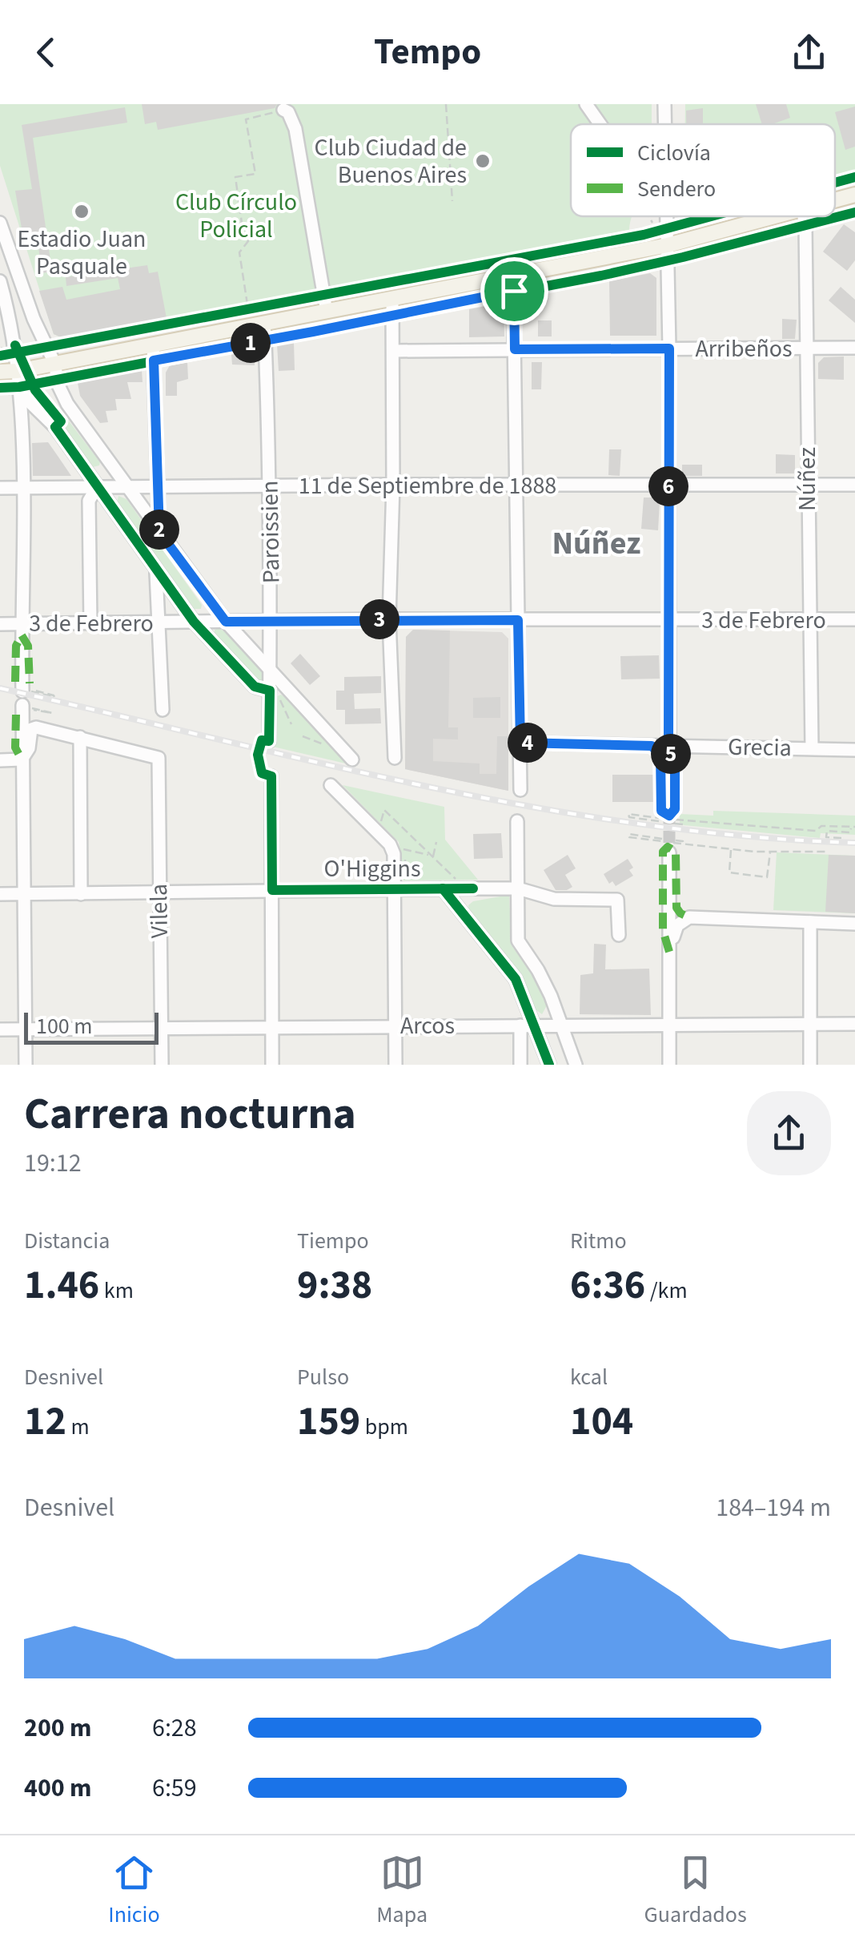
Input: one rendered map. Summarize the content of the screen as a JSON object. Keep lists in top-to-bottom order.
{
  "streets": {
    "street": [
      "Arribeños",
      "Núñez",
      "11 de Septiembre de 1888",
      "Paroissien",
      "3 de Febrero",
      "Grecia",
      "O'Higgins",
      "Vilela",
      "Arcos"
    ]
  },
  "crossings": [
    ["Arribeños", "Núñez"],
    ["Núñez", "11 de Septiembre de 1888"],
    ["Núñez", "3 de Febrero"],
    ["Núñez", "Grecia"],
    ["11 de Septiembre de 1888", "Paroissien"],
    ["Paroissien", "3 de Febrero"],
    ["O'Higgins", "Vilela"],
    ["Vilela", "Arcos"]
  ],
  "districts": ["Núñez"],
  "parks": ["Club Círculo Policial"],
  "places": ["Club Ciudad de Buenos Aires", "Estadio Juan Pasquale"],
  "legend": ["Ciclovía", "Sendero"],
  "scale_bar": "100 m",
  "page": {
    "header": "Tempo",
    "pins": [
      "1",
      "6",
      "2",
      "3",
      "4",
      "5"
    ],
    "scale": "100 m",
    "heading": ["Carrera nocturna", "19:12"],
    "stats": [
      ["Distancia", "1.46 km"],
      ["Tiempo", "9:38"],
      ["Ritmo", "6:36 /km"],
      ["Desnivel", "12 m"],
      ["Pulso", "159 bpm"],
      ["kcal", "104"]
    ],
    "chart": ["Desnivel", "184–194 m"],
    "list": [
      {
        "name": "200 m",
        "note": "6:28"
      },
      {
        "name": "400 m",
        "note": "6:59"
      }
    ],
    "tabs": ["Inicio", "Mapa", "Guardados"]
  }
}
